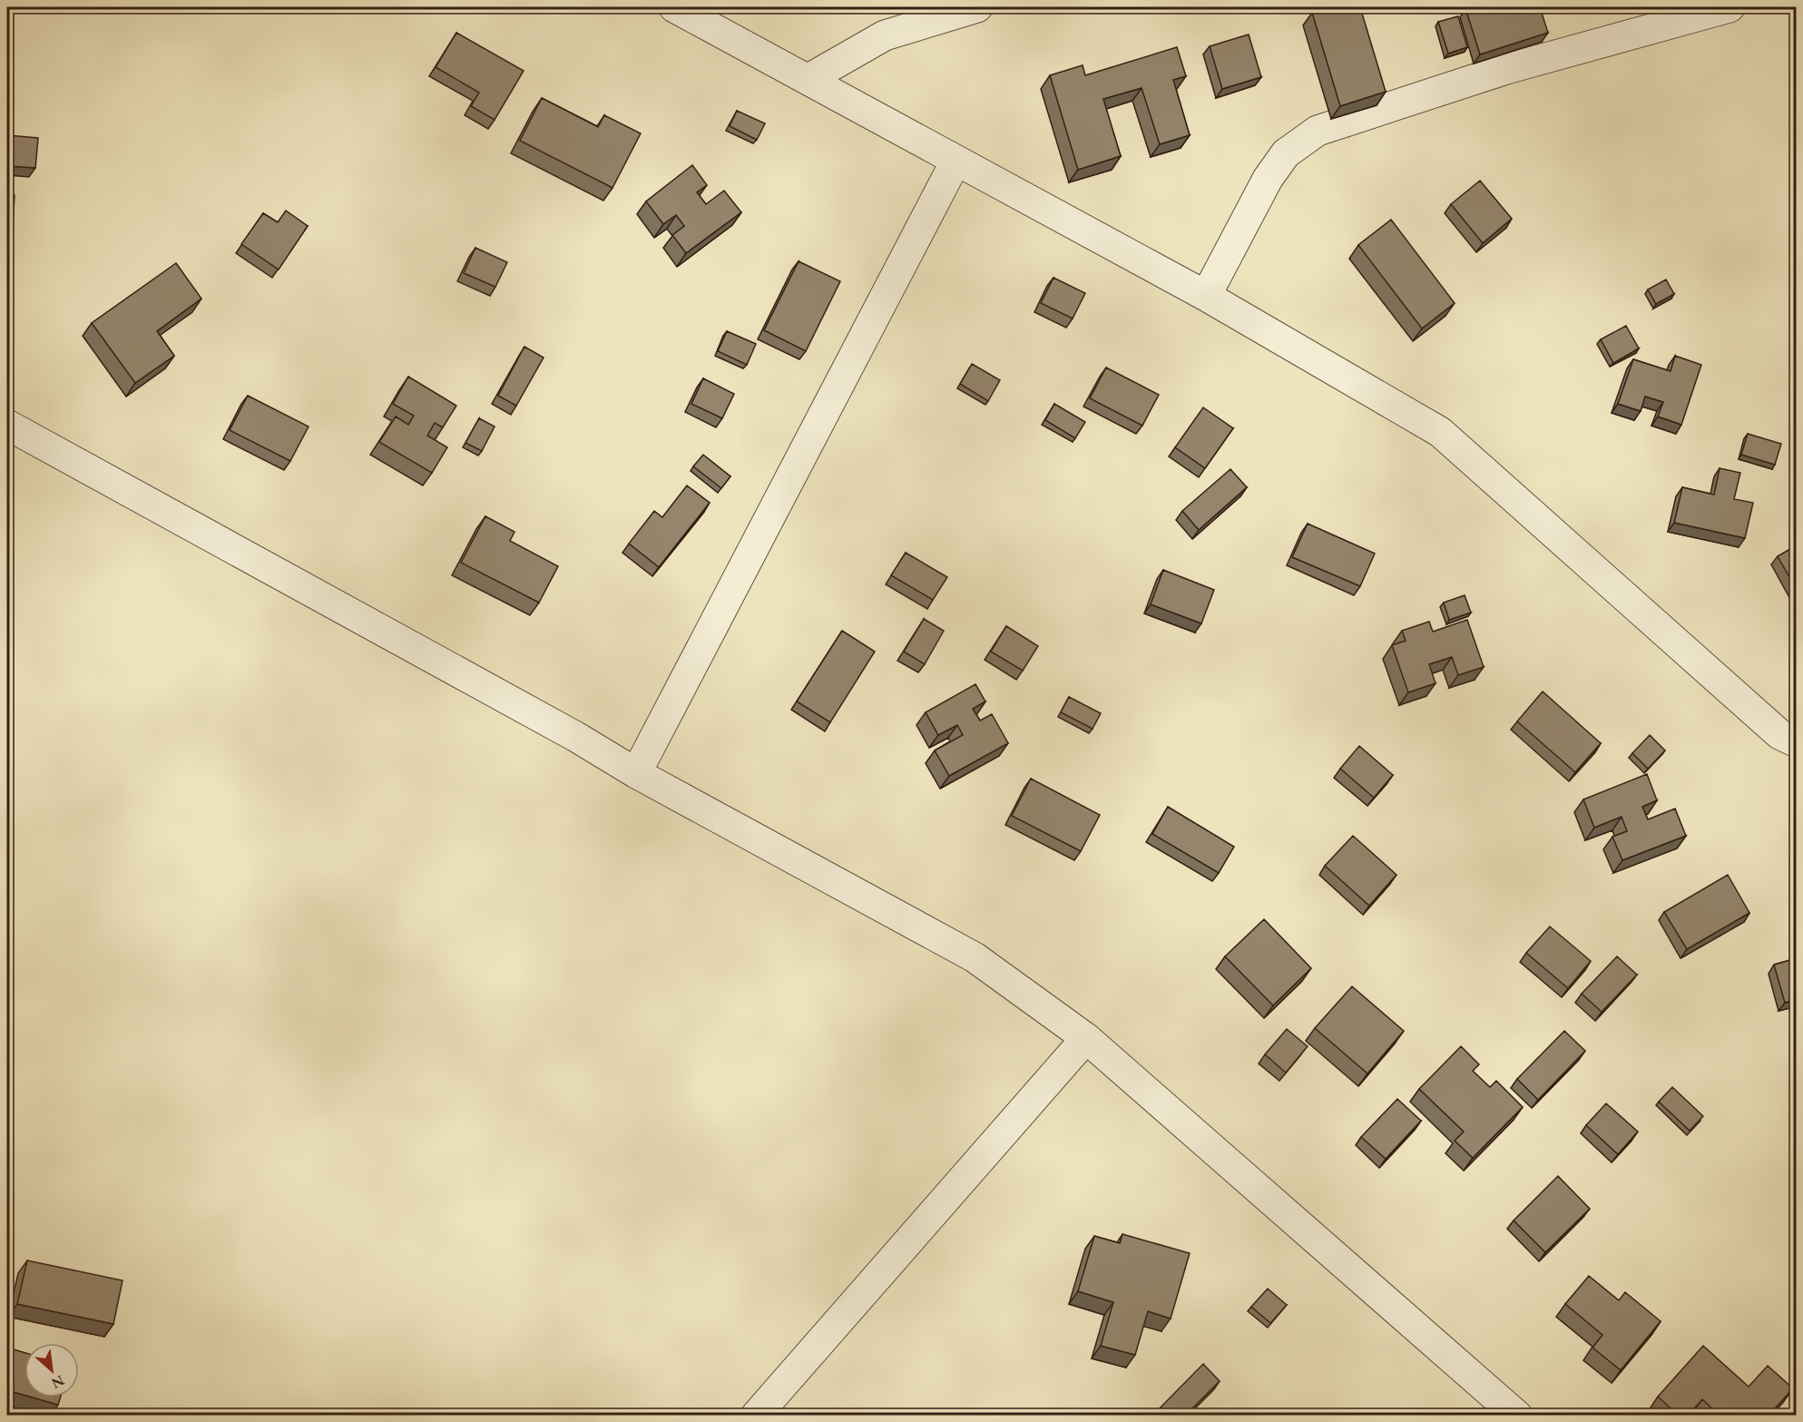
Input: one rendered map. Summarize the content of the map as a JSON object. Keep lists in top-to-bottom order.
{
  "north": "bottom right"
}
